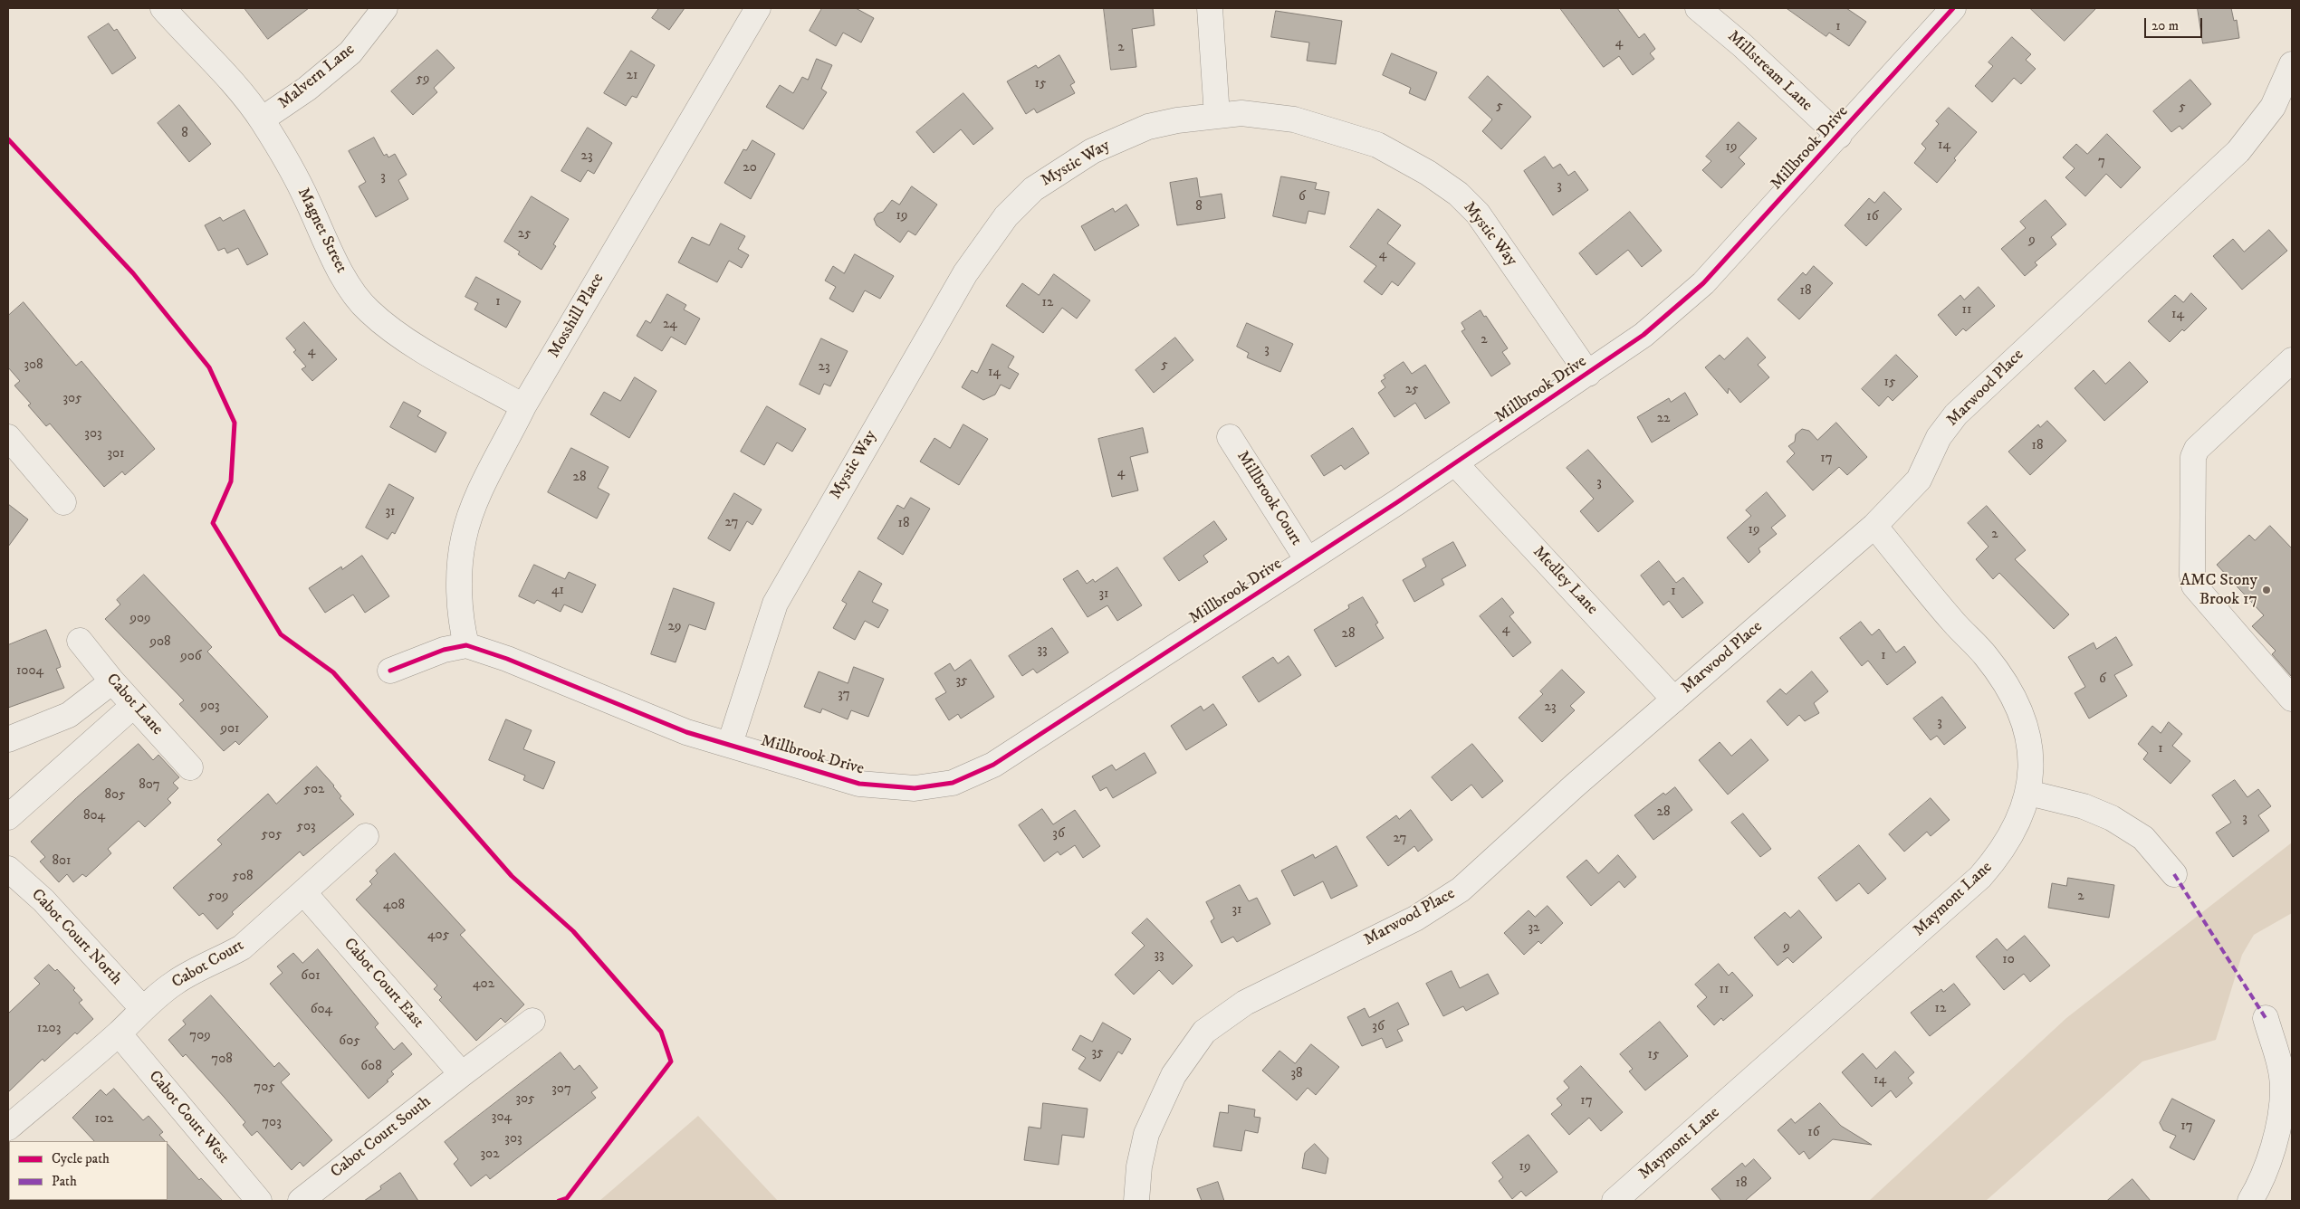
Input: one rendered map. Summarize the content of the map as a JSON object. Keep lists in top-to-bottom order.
{
  "streets": {
    "street": [
      "Millstream Lane",
      "Malvern Lane",
      "Millbrook Drive",
      "Mystic Way",
      "Magnet Street",
      "Mosshill Place",
      "Marwood Place",
      "Millbrook Court",
      "Medley Lane",
      "Cabot Lane",
      "Maymont Lane",
      "Cabot Court North",
      "Cabot Court",
      "Cabot Court East",
      "Cabot Court West",
      "Cabot Court South"
    ]
  },
  "crossings": [
    ["Millstream Lane", "Millbrook Drive"],
    ["Malvern Lane", "Magnet Street"],
    ["Millbrook Drive", "Mystic Way"],
    ["Millbrook Drive", "Mosshill Place"],
    ["Millbrook Drive", "Millbrook Court"],
    ["Millbrook Drive", "Medley Lane"],
    ["Magnet Street", "Mosshill Place"],
    ["Marwood Place", "Medley Lane"],
    ["Marwood Place", "Maymont Lane"],
    ["Cabot Court North", "Cabot Court"],
    ["Cabot Court", "Cabot Court East"],
    ["Cabot Court", "Cabot Court West"],
    ["Cabot Court East", "Cabot Court South"]
  ],
  "places": ["AMC Stony Brook 17"],
  "house_numbers": [
    "1",
    "4",
    "2",
    "21",
    "59",
    "15",
    "5",
    "5",
    "8",
    "14",
    "19",
    "23",
    "7",
    "20",
    "3",
    "3",
    "6",
    "8",
    "19",
    "16",
    "25",
    "9",
    "4",
    "18",
    "1",
    "12",
    "11",
    "14",
    "24",
    "2",
    "3",
    "4",
    "308",
    "5",
    "23",
    "14",
    "15",
    "25",
    "305",
    "22",
    "303",
    "18",
    "301",
    "17",
    "4",
    "28",
    "3",
    "31",
    "27",
    "18",
    "19",
    "2",
    "41",
    "1",
    "31",
    "909",
    "29",
    "4",
    "28",
    "908",
    "33",
    "1",
    "906",
    "1004",
    "6",
    "35",
    "37",
    "903",
    "23",
    "3",
    "901",
    "1",
    "807",
    "502",
    "805",
    "28",
    "804",
    "3",
    "503",
    "36",
    "505",
    "27",
    "801",
    "508",
    "509",
    "2",
    "408",
    "31",
    "32",
    "405",
    "9",
    "33",
    "10",
    "601",
    "402",
    "11",
    "12",
    "604",
    "36",
    "1203",
    "709",
    "605",
    "35",
    "15",
    "708",
    "608",
    "38",
    "14",
    "705",
    "307",
    "305",
    "17",
    "304",
    "102",
    "703",
    "17",
    "16",
    "303",
    "302",
    "19",
    "18"
  ],
  "legend": ["Cycle path", "Path"],
  "scale_bar": "20 m"
}
